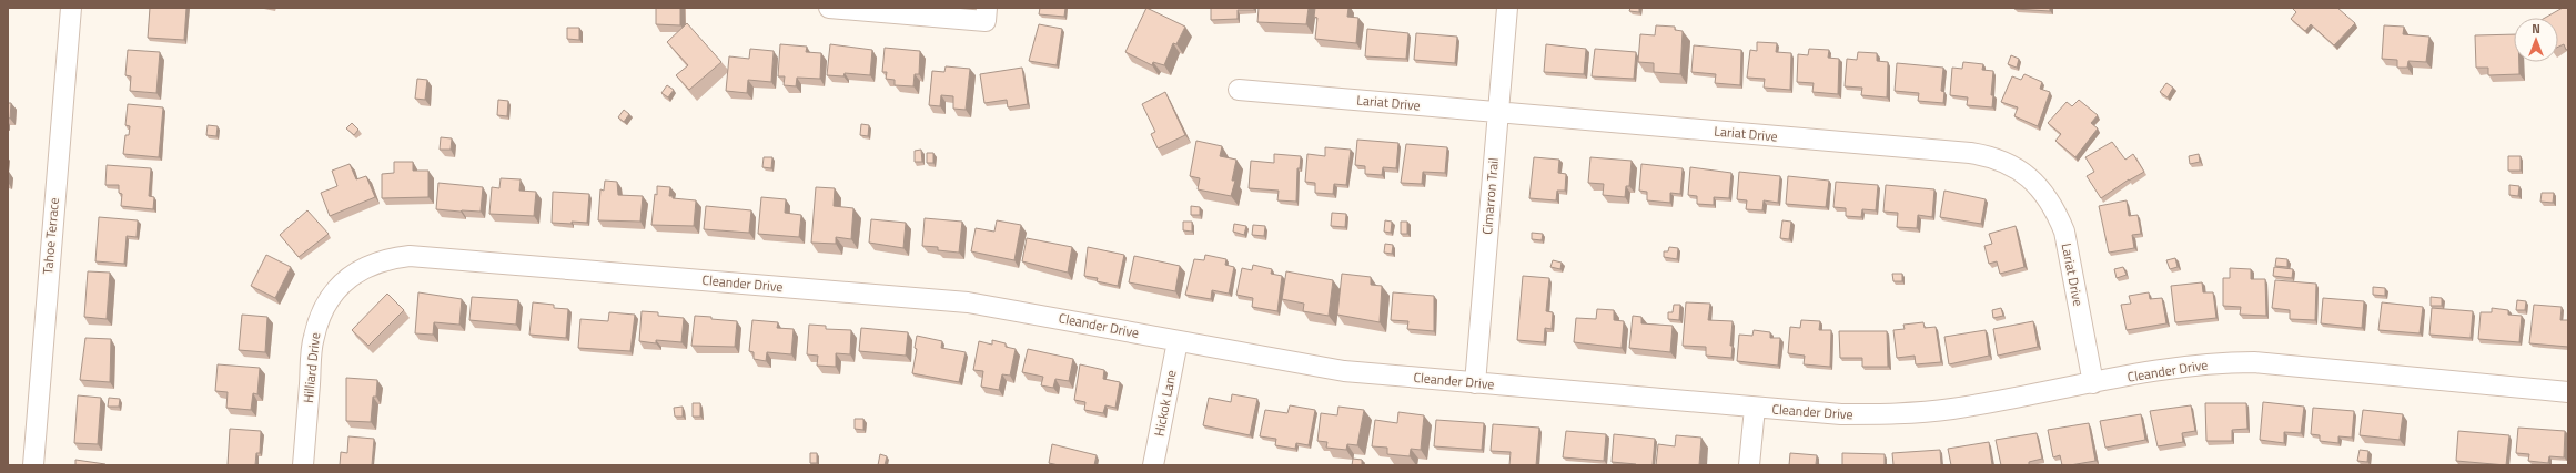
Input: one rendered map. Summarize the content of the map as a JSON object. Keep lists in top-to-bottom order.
{
  "streets": {
    "street": [
      "Lariat Drive",
      "Cimarron Trail",
      "Tahoe Terrace",
      "Cleander Drive",
      "Hilliard Drive",
      "Hickok Lane"
    ]
  },
  "crossings": [
    ["Lariat Drive", "Cimarron Trail"],
    ["Lariat Drive", "Cleander Drive"],
    ["Cimarron Trail", "Cleander Drive"],
    ["Cleander Drive", "Hilliard Drive"],
    ["Cleander Drive", "Hickok Lane"]
  ],
  "north": "top"
}
